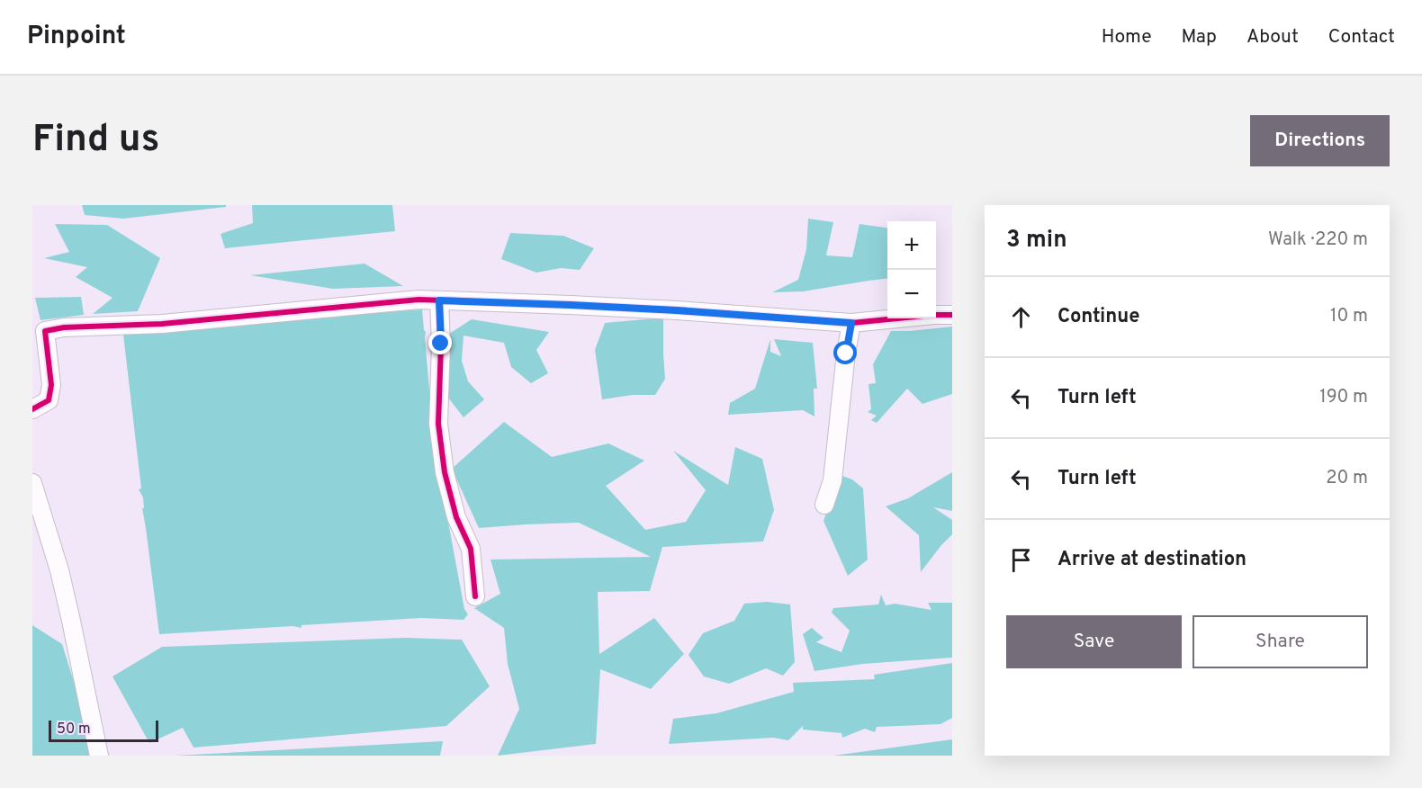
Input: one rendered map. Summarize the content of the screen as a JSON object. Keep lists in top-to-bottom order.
{
  "scale_bar": "50 m",
  "page": {
    "header": "Pinpoint",
    "nav": [
      "Home",
      "Map",
      "About",
      "Contact"
    ],
    "buttons": [
      "Directions",
      ["Save", "Share"]
    ],
    "title": "Find us",
    "heading": ["3 min", "Walk · 220 m"],
    "map_buttons": ["+", "−"],
    "list": [
      ["Continue", "10 m"],
      ["Turn left", "190 m"],
      ["Turn left", "20 m"],
      "Arrive at destination"
    ],
    "scale": "50 m"
  }
}
